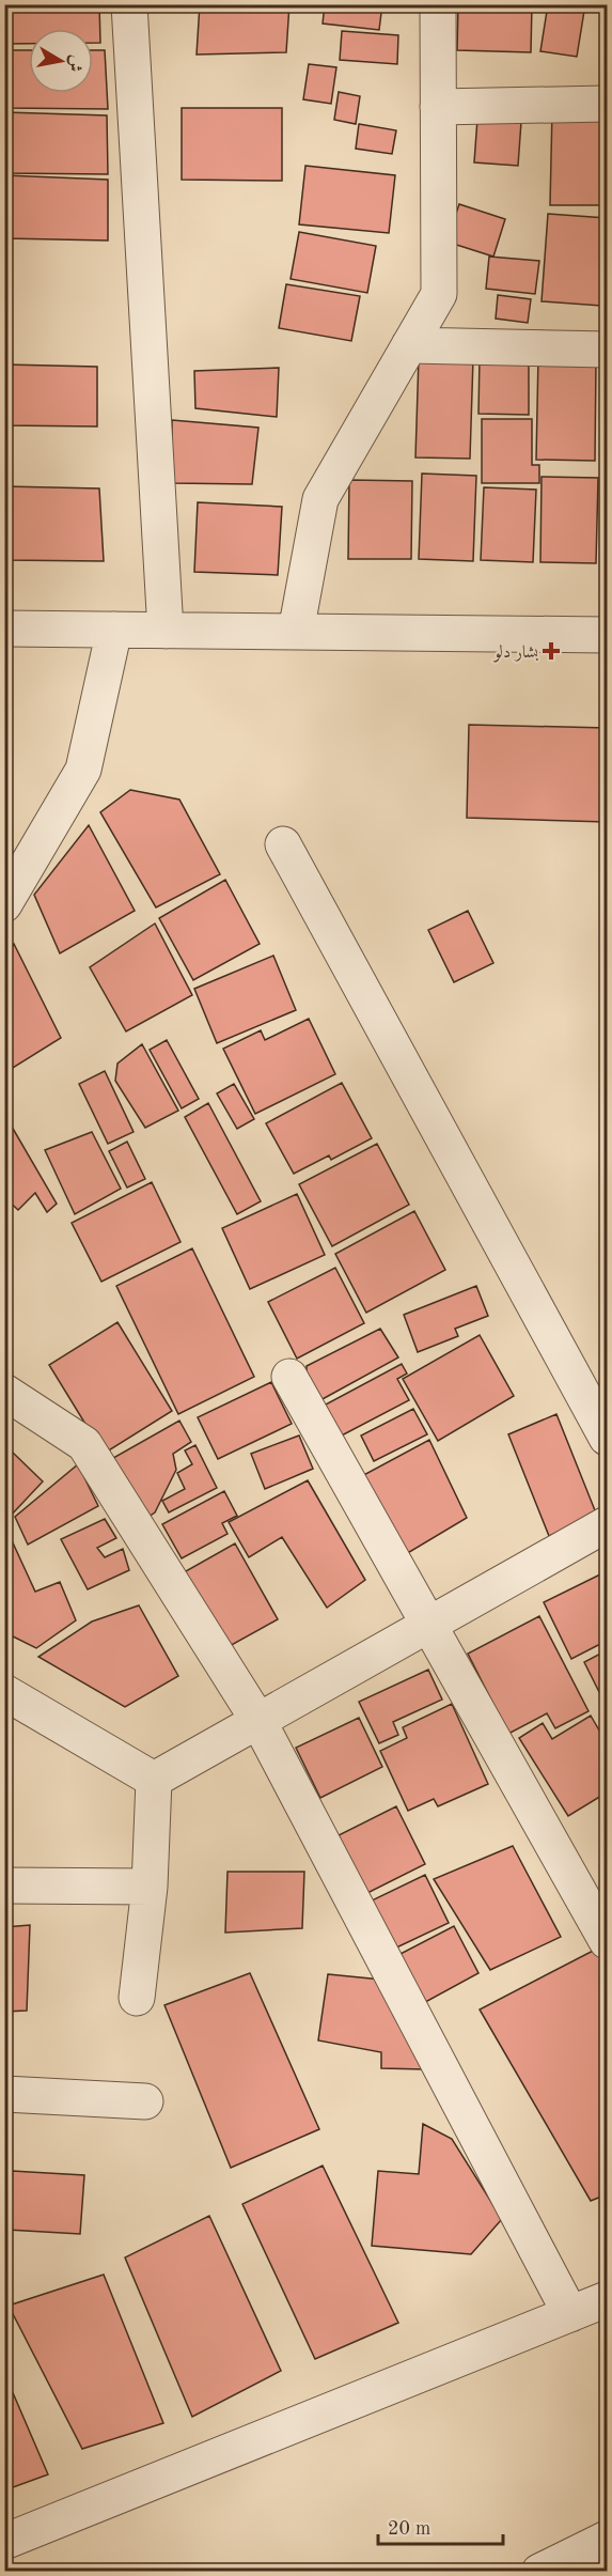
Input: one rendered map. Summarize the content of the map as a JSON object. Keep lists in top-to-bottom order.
{
  "places": {
    "health": ["بشار دلو"]
  },
  "scale_bar": "20 m",
  "north": "right"
}
